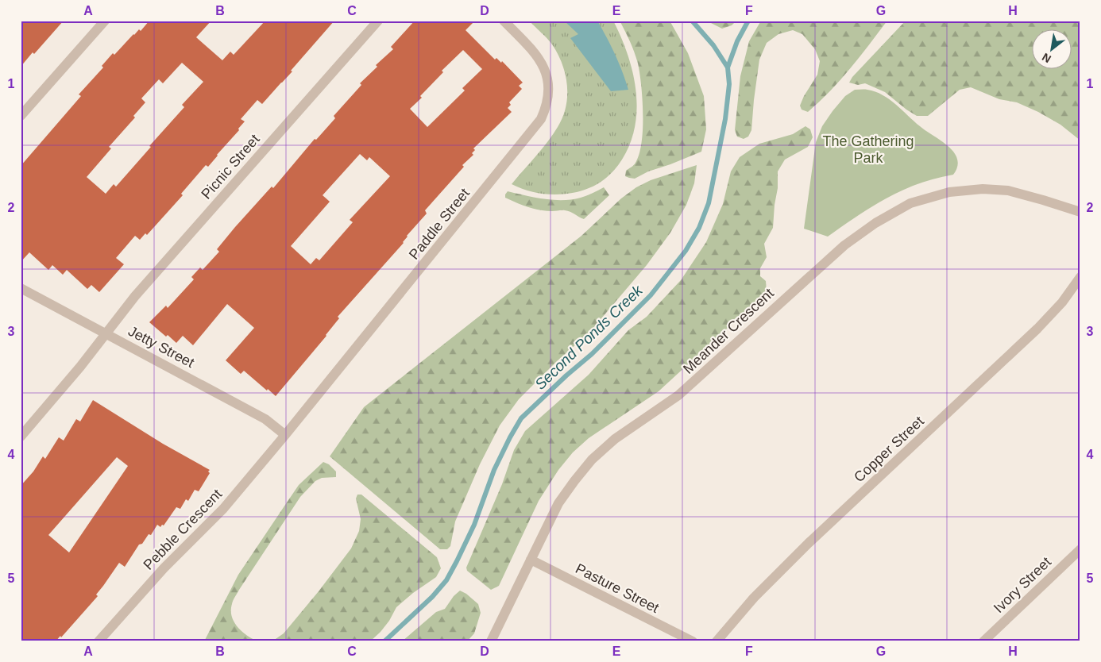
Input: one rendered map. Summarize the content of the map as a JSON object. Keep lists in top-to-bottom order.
{
  "streets": {
    "street": [
      "Picnic Street",
      "Paddle Street",
      "Meander Crescent",
      "Jetty Street",
      "Copper Street",
      "Pebble Crescent",
      "Ivory Street",
      "Pasture Street"
    ]
  },
  "crossings": [
    ["Picnic Street", "Jetty Street"],
    ["Paddle Street", "Jetty Street"],
    ["Paddle Street", "Pebble Crescent"],
    ["Meander Crescent", "Pasture Street"],
    ["Jetty Street", "Pebble Crescent"]
  ],
  "water": ["Second Ponds Creek"],
  "parks": ["The Gathering Park"],
  "north": "bottom left",
  "grid": {
    "columns": [
      "A",
      "B",
      "C",
      "D",
      "E",
      "F",
      "G",
      "H"
    ],
    "rows": [
      "1",
      "2",
      "3",
      "4",
      "5"
    ]
  }
}
